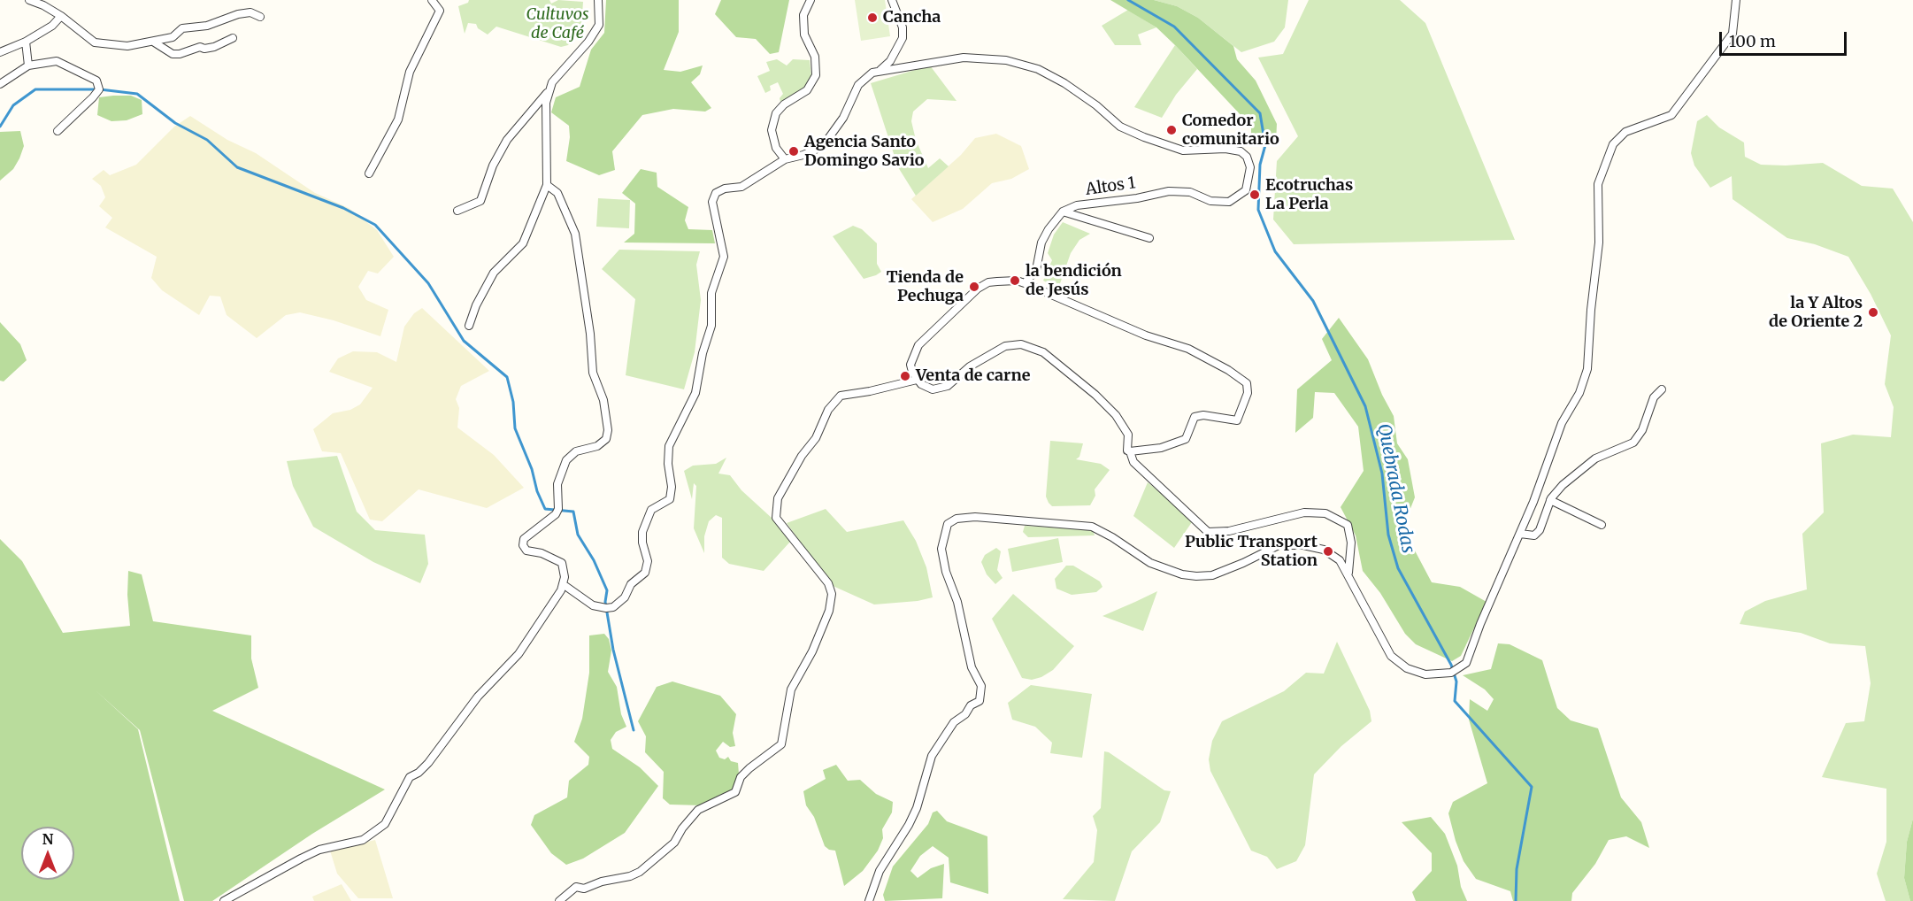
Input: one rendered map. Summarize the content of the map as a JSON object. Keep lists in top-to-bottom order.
{
  "streets": {
    "street": ["Altos 1"]
  },
  "water": ["Quebrada Rodas"],
  "parks": ["Cultuvos de Café"],
  "places": [
    "Cancha",
    "Comedor comunitario",
    "Agencia Santo Domingo Savio",
    "Ecotruchas La Perla",
    "la bendición de Jesús",
    "Tienda de Pechuga",
    "la Y Altos de Oriente 2",
    "Venta de carne",
    "Public Transport Station"
  ],
  "scale_bar": "100 m",
  "north": "top"
}
